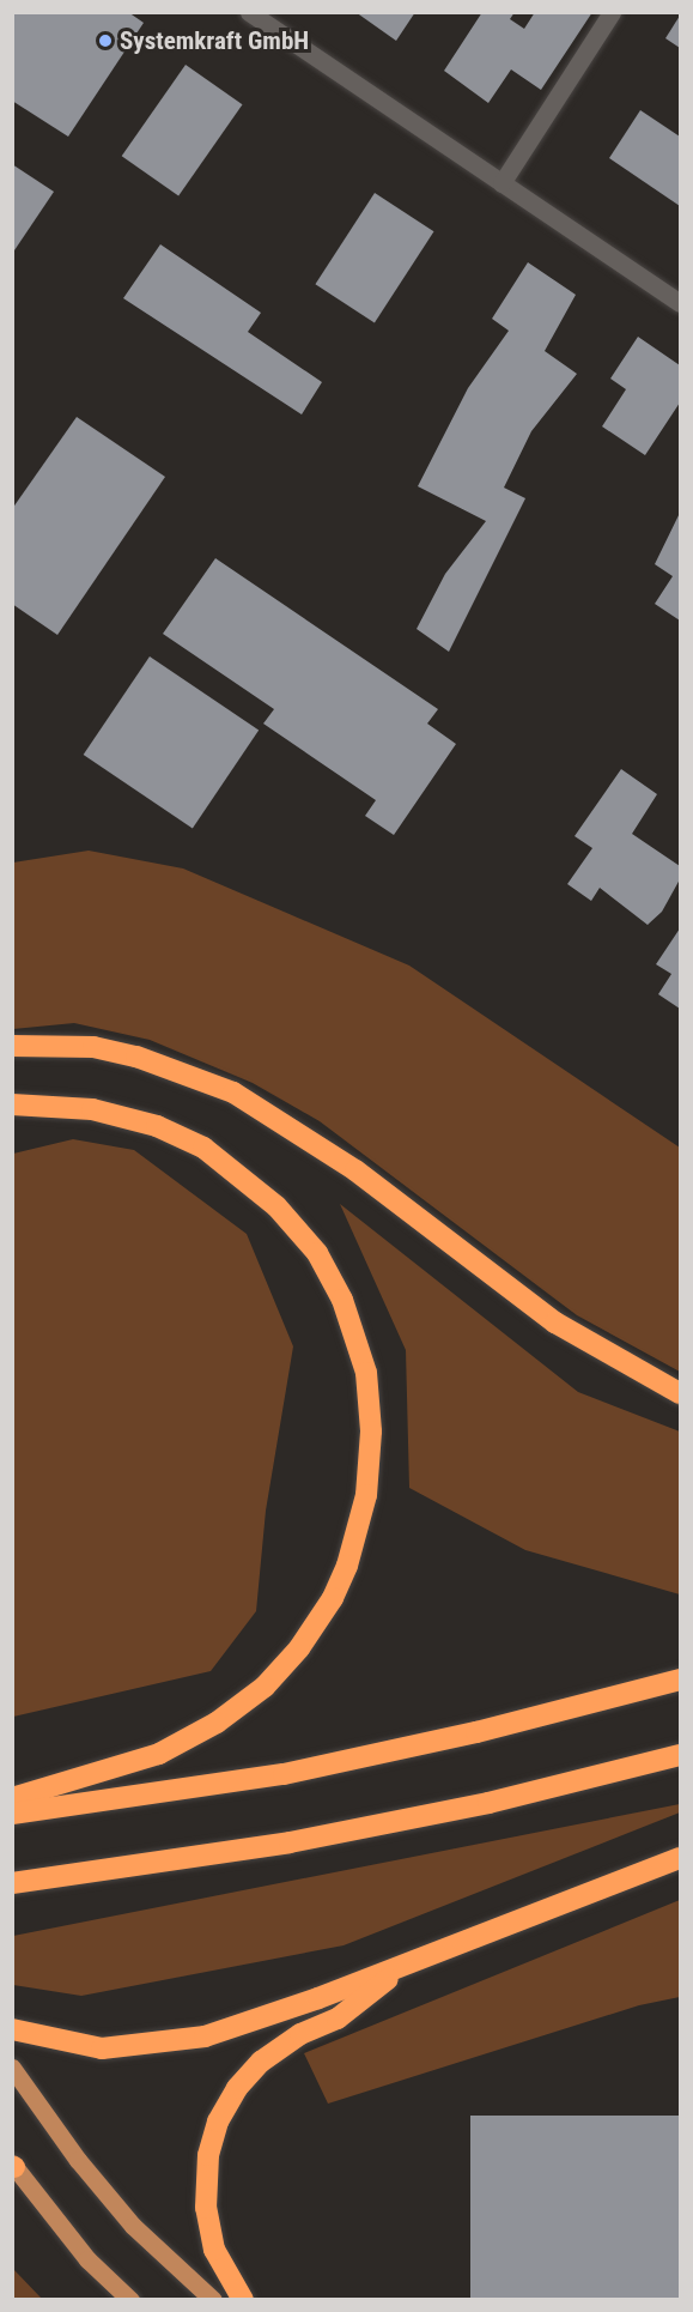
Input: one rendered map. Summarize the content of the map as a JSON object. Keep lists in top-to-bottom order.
{
  "places": ["Systemkraft GmbH"]
}
